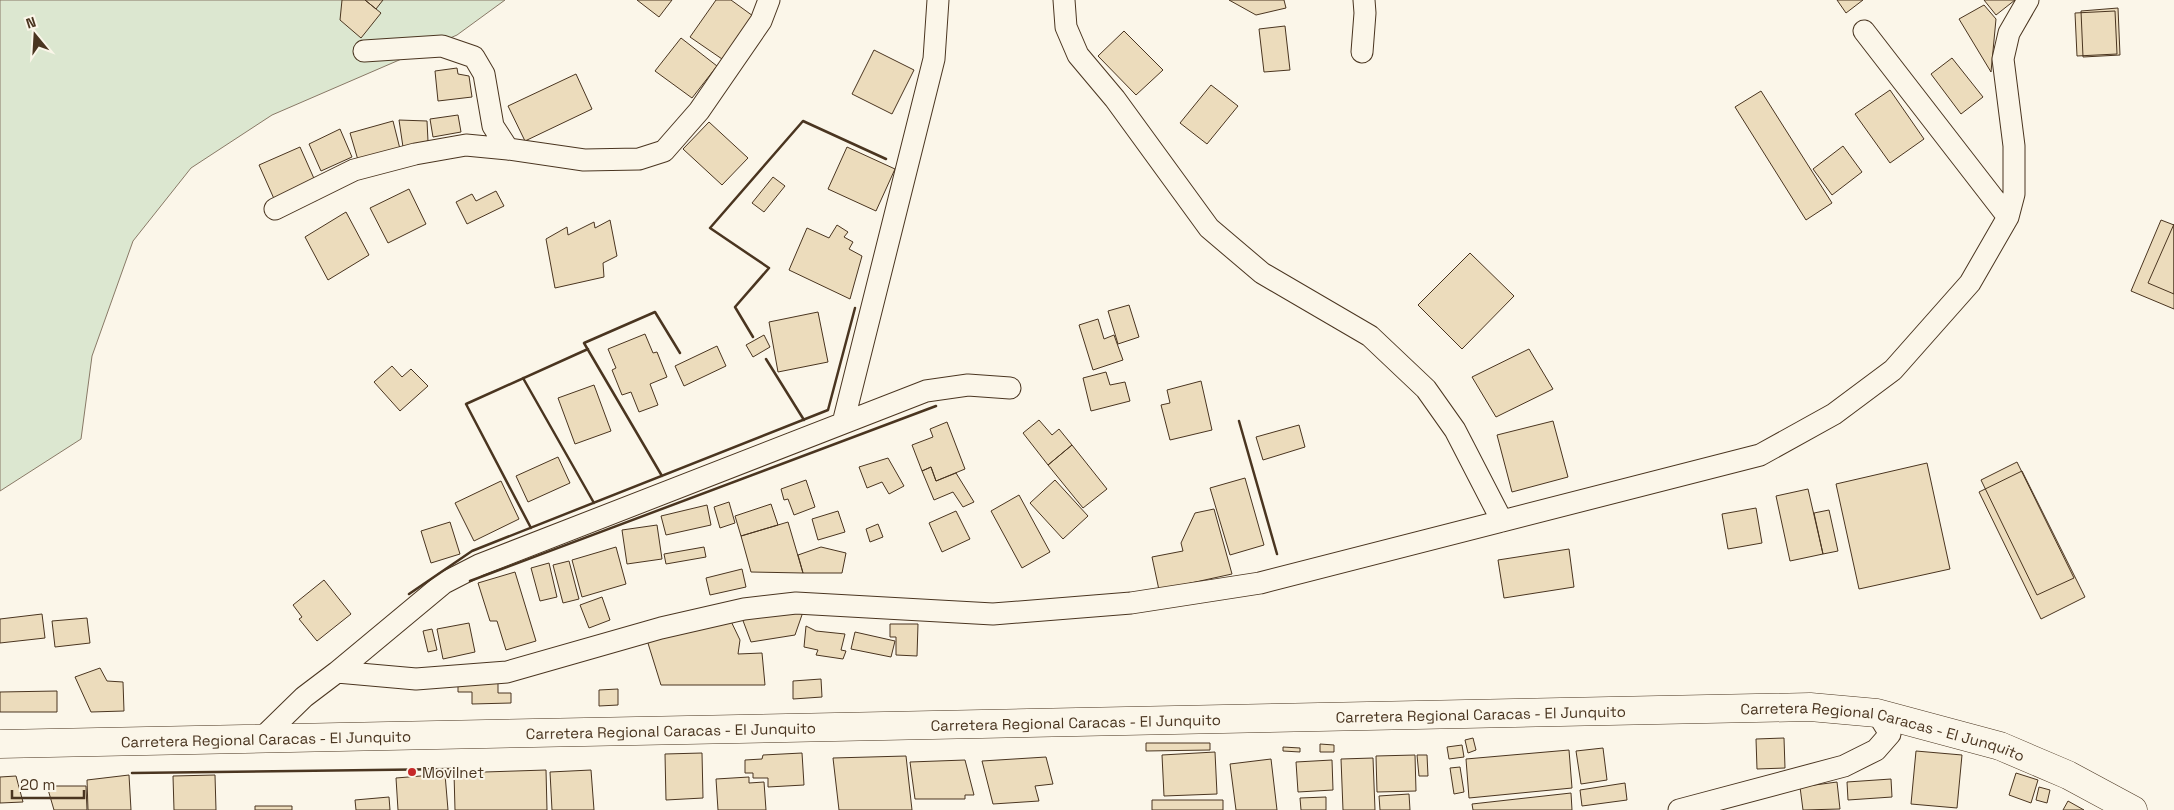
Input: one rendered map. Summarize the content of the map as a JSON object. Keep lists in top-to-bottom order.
{
  "streets": {
    "main road": ["Carretera Regional Caracas - El Junquito"]
  },
  "places": ["Movilnet"],
  "scale_bar": "20 m",
  "north": "top"
}
